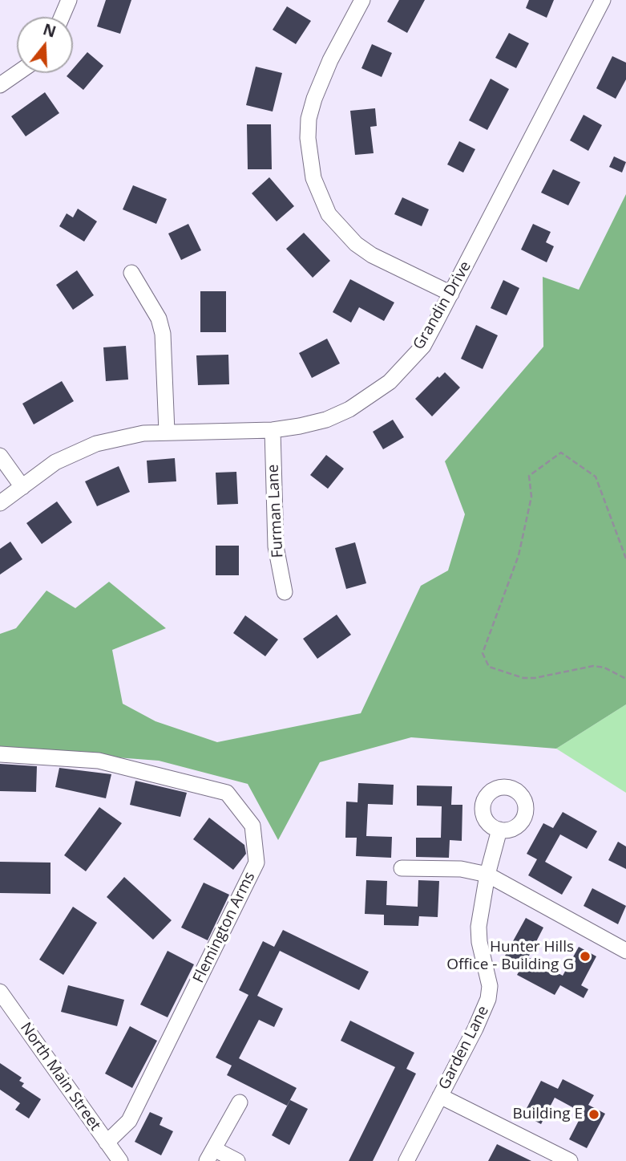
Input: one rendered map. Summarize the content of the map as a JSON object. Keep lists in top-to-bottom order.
{
  "streets": {
    "street": [
      "Grandin Drive",
      "Furman Lane",
      "Flemington Arms",
      "Garden Lane",
      "North Main Street"
    ]
  },
  "crossings": [
    ["Grandin Drive", "Furman Lane"],
    ["Flemington Arms", "North Main Street"]
  ],
  "places": ["Hunter Hills Office - Building G", "Building E"],
  "north": "top"
}
